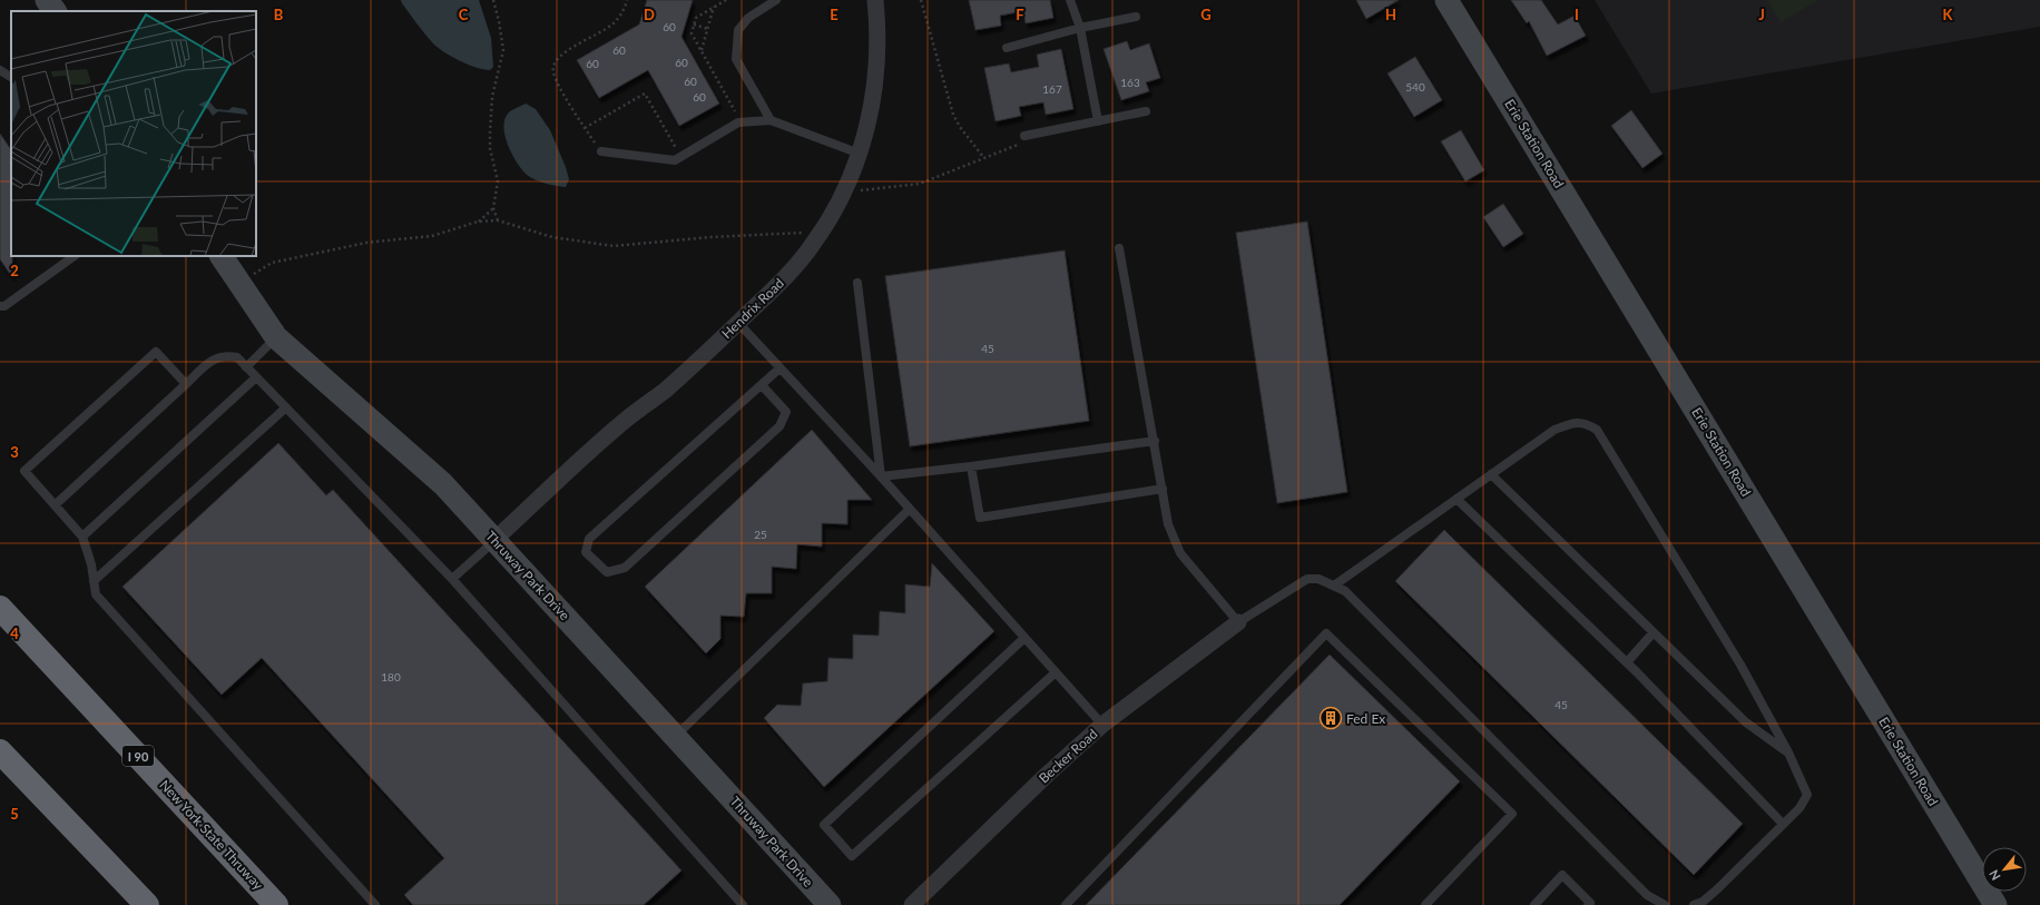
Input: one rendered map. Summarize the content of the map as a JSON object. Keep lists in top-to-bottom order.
{
  "streets": {
    "highway": ["I 90", "New York State Thruway"],
    "main road": ["Erie Station Road", "Thruway Park Drive"],
    "street": ["Hendrix Road", "Becker Road"]
  },
  "crossings": [
    ["Hendrix Road", "Thruway Park Drive"]
  ],
  "places": {
    "building": ["Fed Ex"]
  },
  "house_numbers": [
    "60",
    "60",
    "60",
    "60",
    "60",
    "163",
    "540",
    "167",
    "60",
    "45",
    "25",
    "180",
    "45"
  ],
  "north": "bottom left",
  "grid": {
    "columns": [
      "B",
      "C",
      "D",
      "E",
      "F",
      "G",
      "H",
      "I",
      "J",
      "K"
    ],
    "rows": [
      "2",
      "3",
      "4",
      "5"
    ]
  }
}
